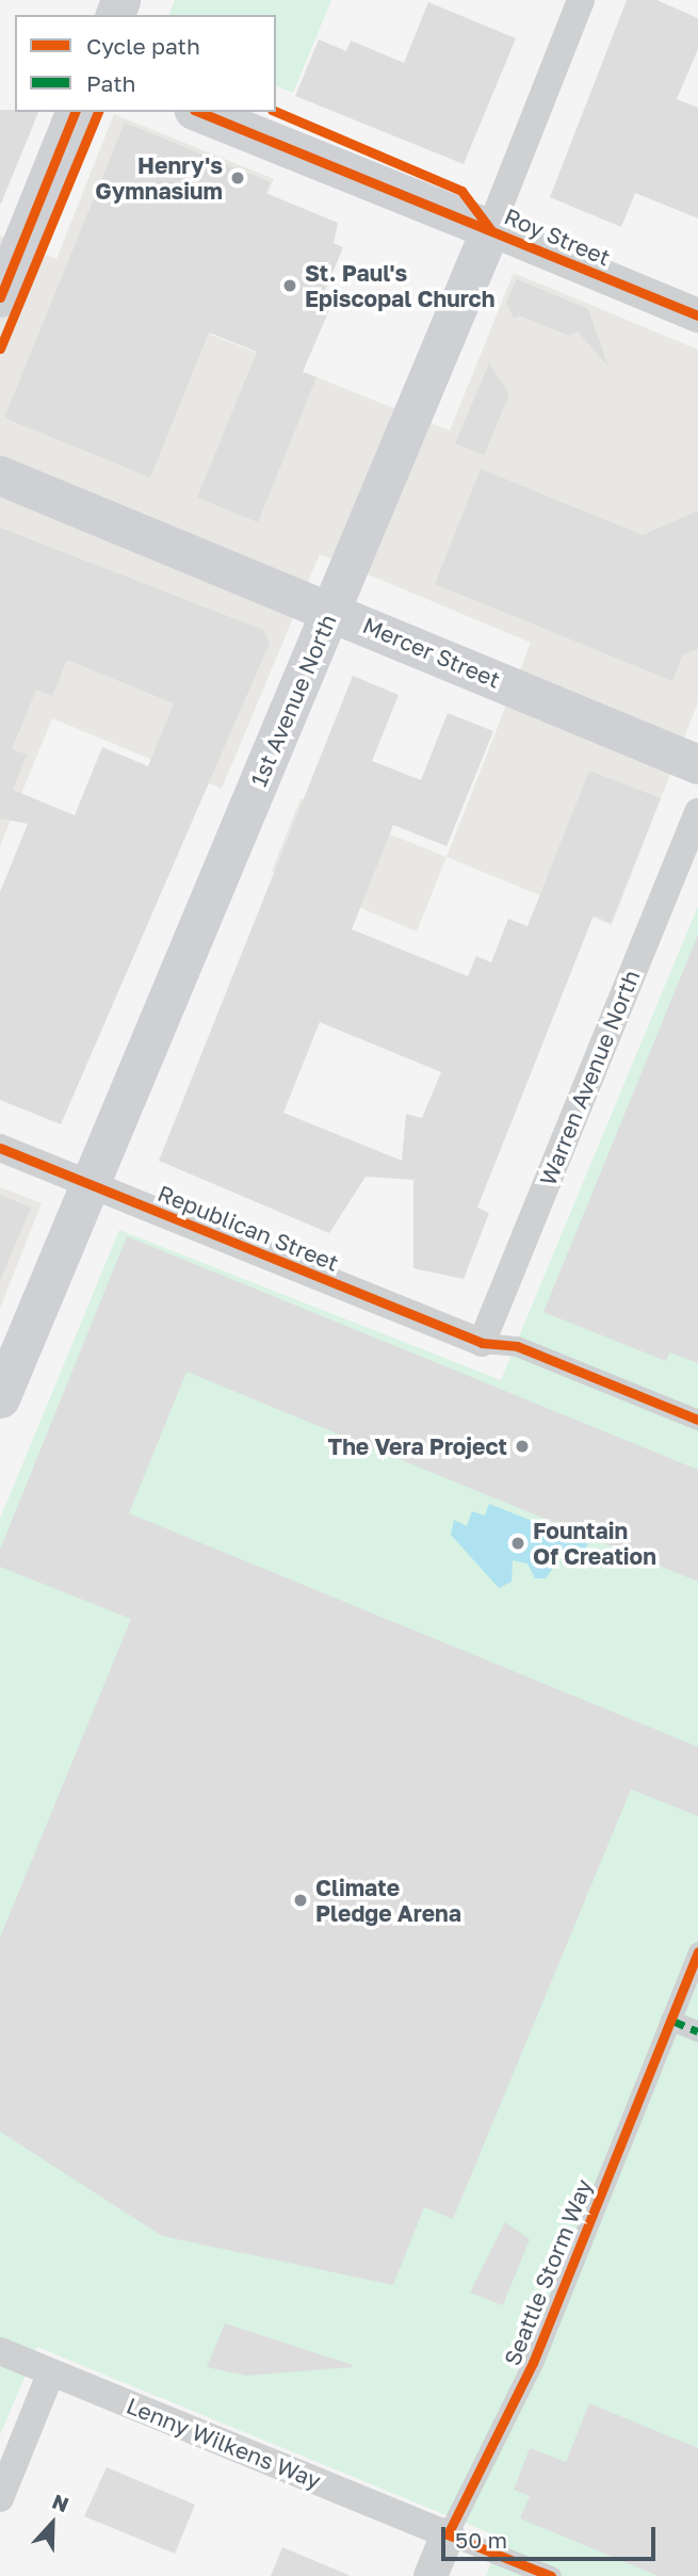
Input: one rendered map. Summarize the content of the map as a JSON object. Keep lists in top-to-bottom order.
{
  "streets": {
    "main road": ["Roy Street", "Mercer Street", "1st Avenue North"],
    "street": [
      "Warren Avenue North",
      "Republican Street",
      "Seattle Storm Way",
      "Lenny Wilkens Way"
    ]
  },
  "crossings": [
    ["Roy Street", "1st Avenue North"],
    ["Mercer Street", "1st Avenue North"],
    ["1st Avenue North", "Republican Street"],
    ["Warren Avenue North", "Republican Street"],
    ["Seattle Storm Way", "Lenny Wilkens Way"]
  ],
  "places": [
    "Henry's Gymnasium",
    "St. Paul's Episcopal Church",
    "The Vera Project",
    "Fountain Of Creation",
    "Climate Pledge Arena"
  ],
  "legend": ["Cycle path", "Path"],
  "scale_bar": "50 m",
  "north": "top"
}
